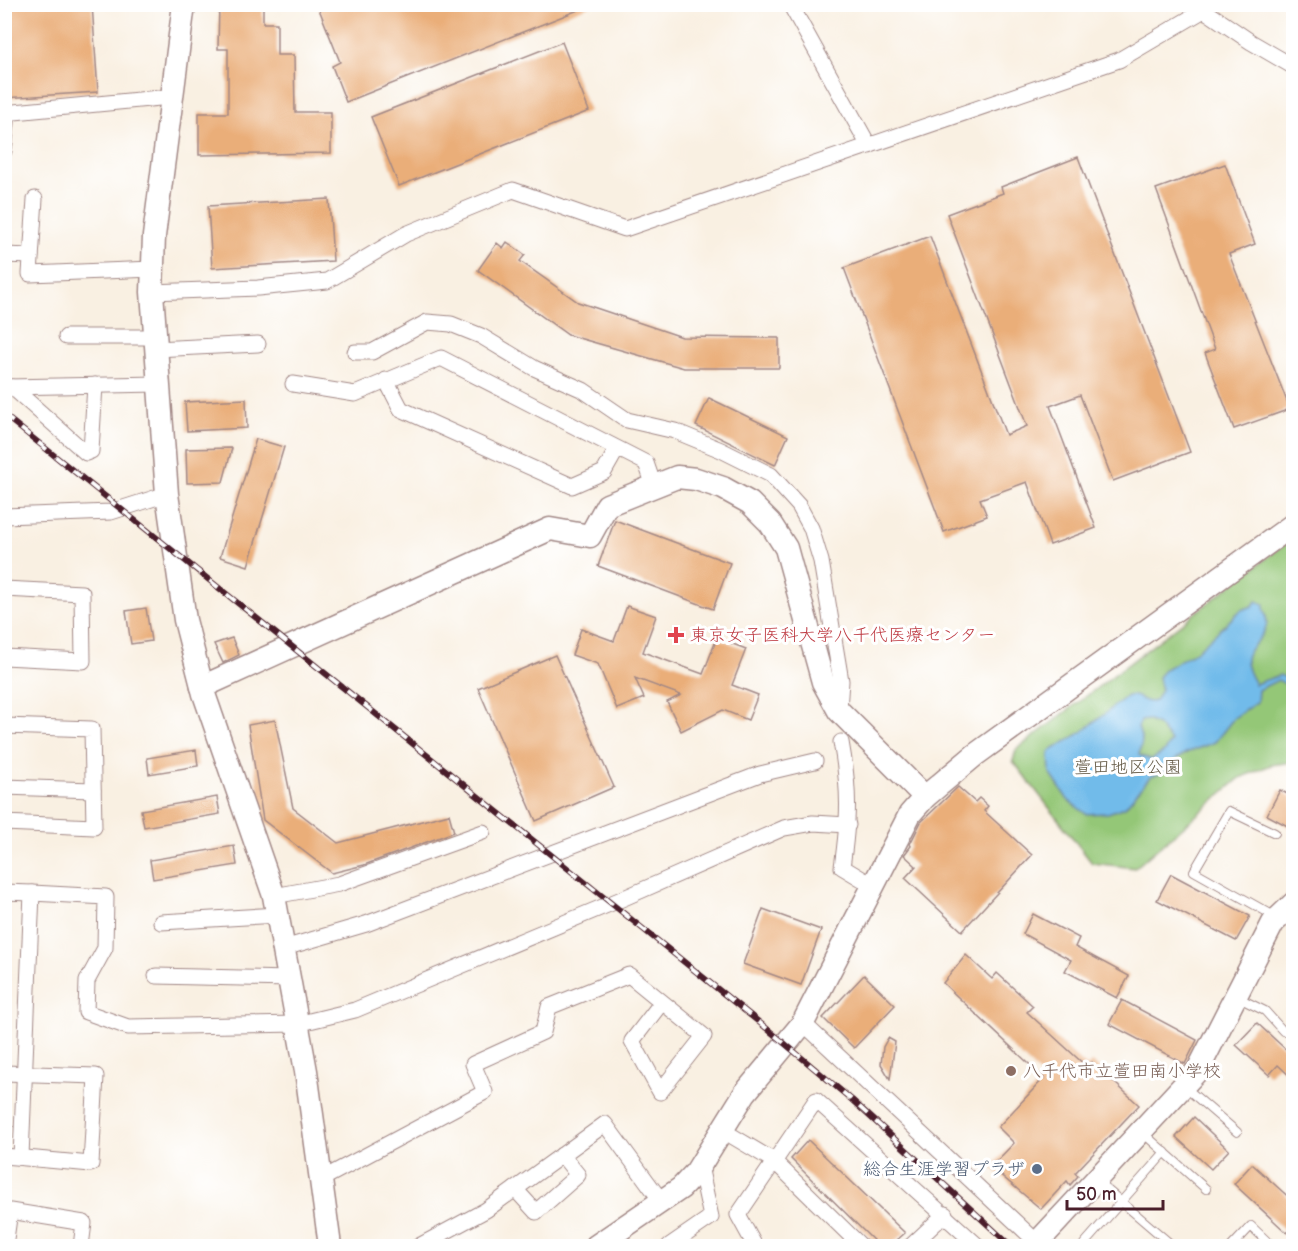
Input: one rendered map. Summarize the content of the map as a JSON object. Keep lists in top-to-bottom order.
{
  "parks": ["萱田地区公園"],
  "places": {
    "health": ["東京女子医科大学八千代医療センター"],
    "other": ["八千代市立萱田南小学校", "総合生涯学習プラザ"]
  },
  "scale_bar": "50 m"
}
